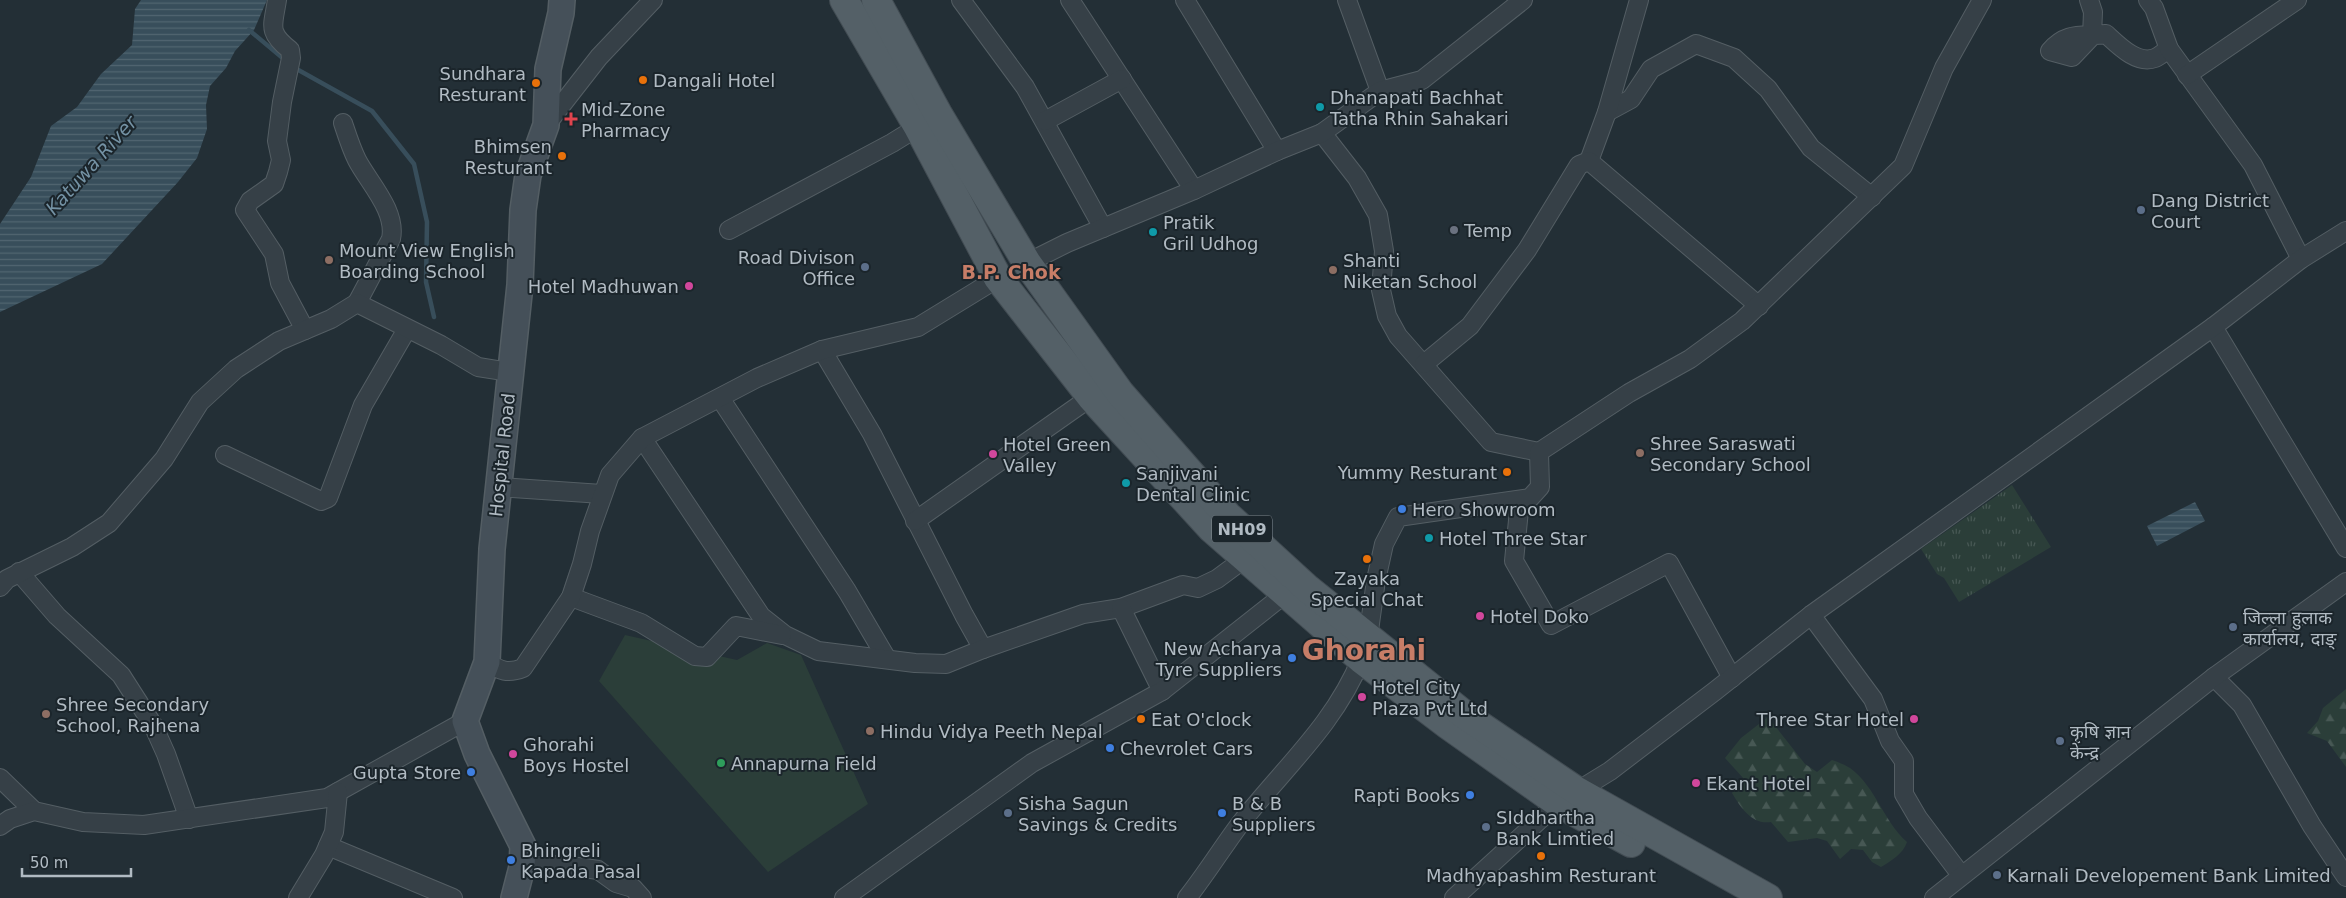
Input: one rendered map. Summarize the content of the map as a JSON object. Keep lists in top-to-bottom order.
{
  "streets": {
    "main road": ["NH09"],
    "street": ["Hospital Road"]
  },
  "districts": ["B.P. Chok", "Ghorahi"],
  "water": ["Katuwa River"],
  "places": {
    "other": [
      "Dangali Hotel",
      "Sundhara Resturant",
      "Dhanapati Bachhat Tatha Rhin Sahakari",
      "Bhimsen Resturant",
      "Dang District Court",
      "Temp",
      "Pratik Gril Udhog",
      "Mount View English Boarding School",
      "Road Divison Office",
      "Shanti Niketan School",
      "Hotel Madhuwan",
      "Shree Saraswati Secondary School",
      "Hotel Green Valley",
      "Yummy Resturant",
      "Sanjivani Dental Clinic",
      "Hero Showroom",
      "Hotel Three Star",
      "Zayaka Special Chat",
      "Hotel Doko",
      "जिल्ला हुलाक कार्यालय, दाङ्",
      "New Acharya Tyre Suppliers",
      "Hotel City Plaza Pvt Ltd",
      "Shree Secondary School, Rajhena",
      "Eat O'clock",
      "Three Star Hotel",
      "Hindu Vidya Peeth Nepal",
      "कृषि ज्ञान केन्द्र",
      "Chevrolet Cars",
      "Ghorahi Boys Hostel",
      "Annapurna Field",
      "Gupta Store",
      "Ekant Hotel",
      "Rapti Books",
      "Sisha Sagun Savings & Credits",
      "B & B Suppliers",
      "SIddhartha Bank Limtied",
      "Madhyapashim Resturant",
      "Bhingreli Kapada Pasal",
      "Karnali Developement Bank Limited"
    ],
    "health": ["Mid-Zone Pharmacy"]
  },
  "scale_bar": "50 m"
}
